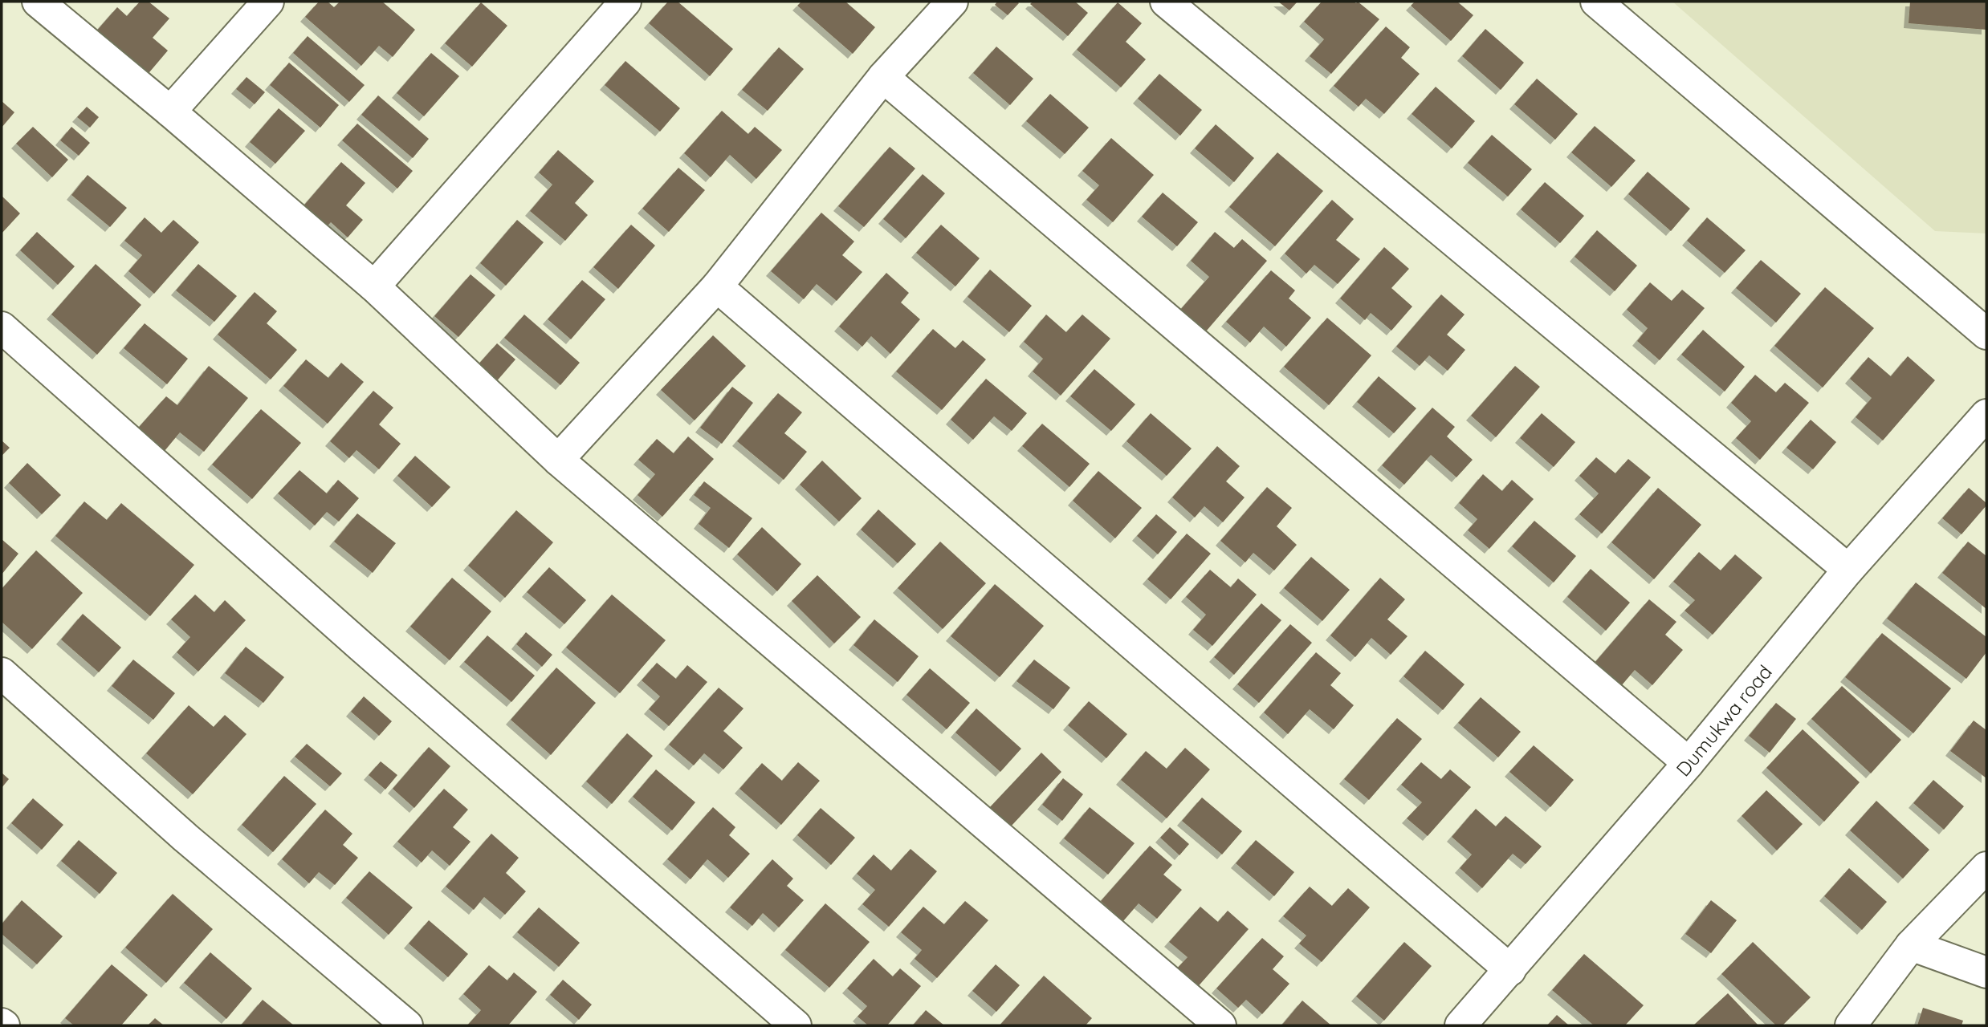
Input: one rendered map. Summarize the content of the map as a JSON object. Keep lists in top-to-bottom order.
{
  "streets": {
    "street": ["Dumukwa road"]
  }
}
